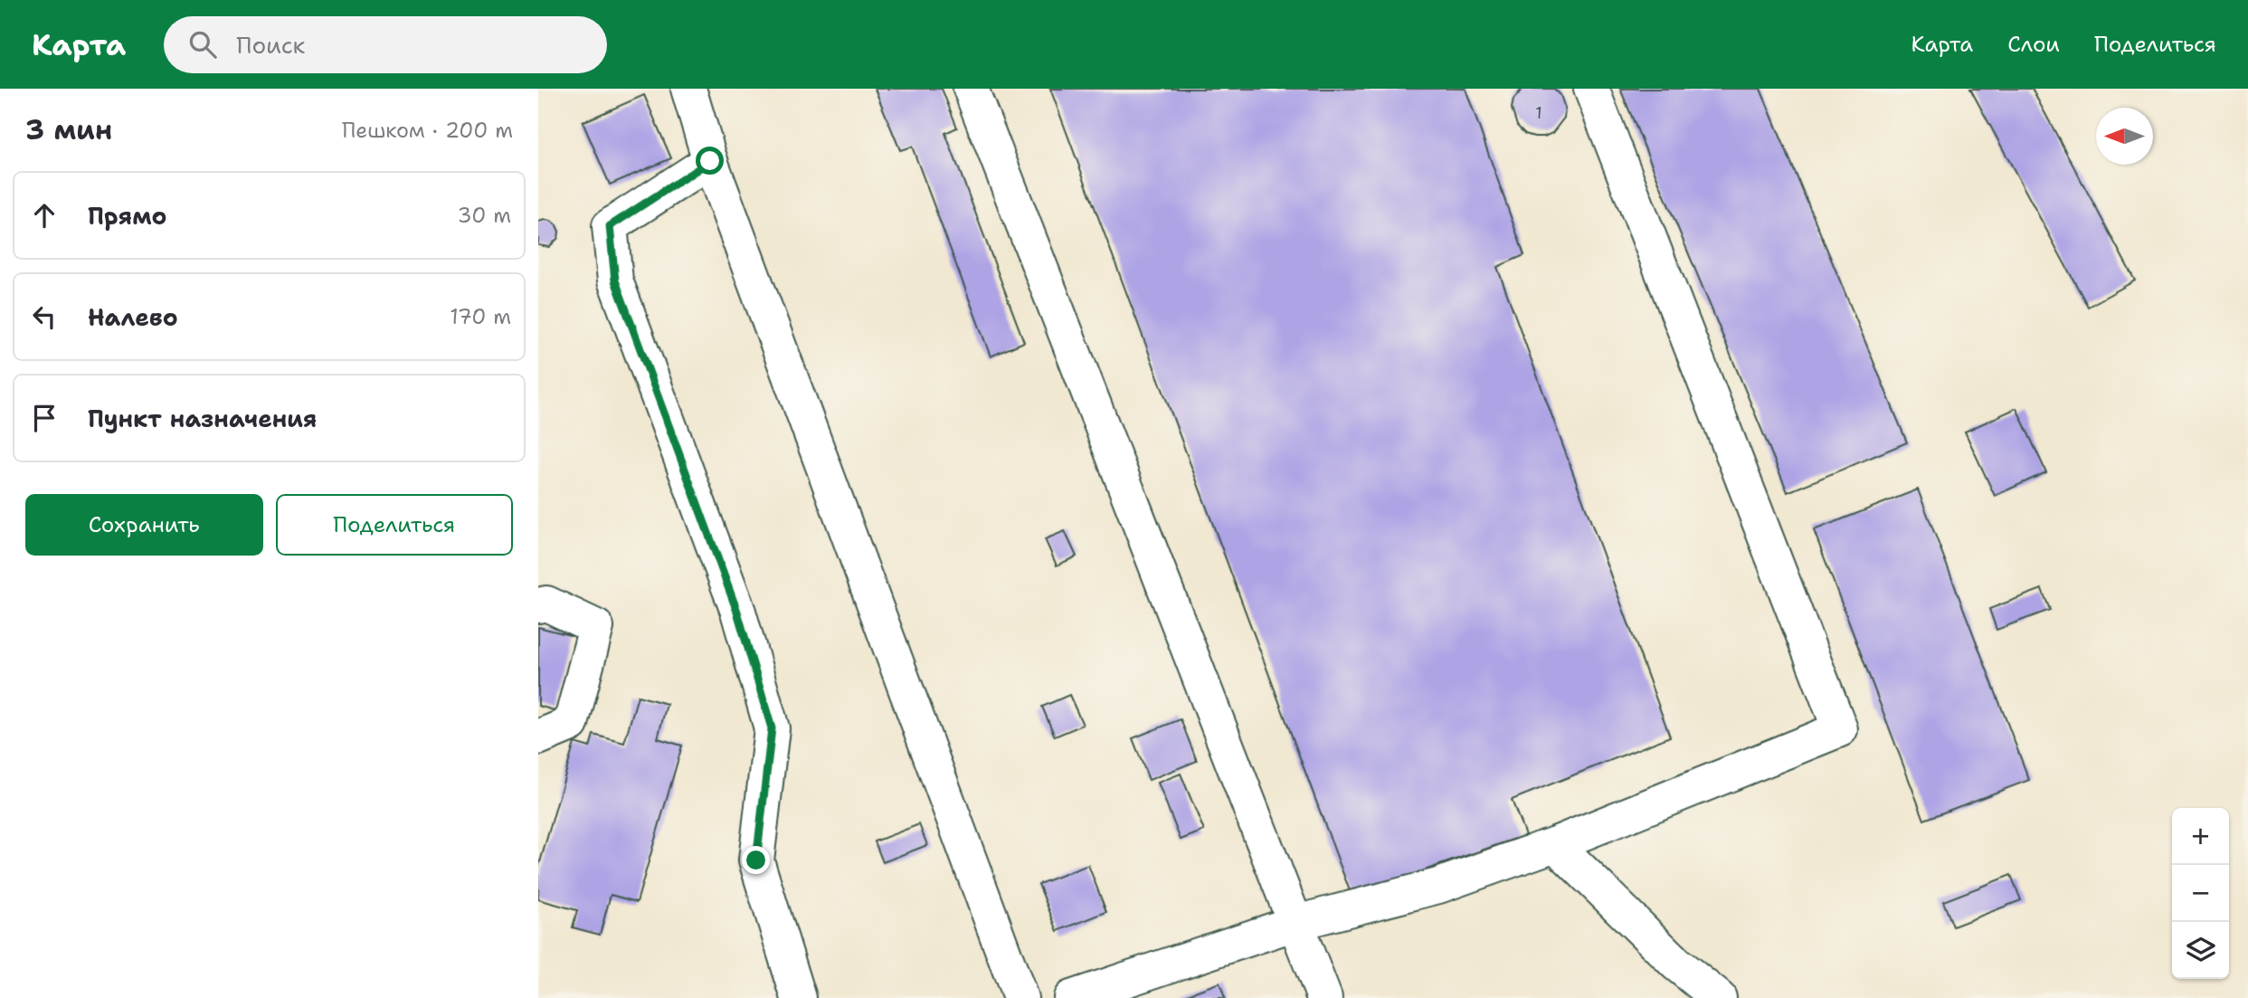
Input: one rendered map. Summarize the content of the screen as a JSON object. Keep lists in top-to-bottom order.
{
  "house_numbers": ["1"],
  "north": "left",
  "page": {
    "header": "Карта",
    "search": "Поиск",
    "nav": ["Карта", "Слои", "Поделиться"],
    "heading": ["3 мин", "Пешком · 200 m"],
    "list": [
      ["Прямо", "30 m"],
      ["Налево", "170 m"],
      "Пункт назначения"
    ],
    "buttons": ["Сохранить", "Поделиться"],
    "map_buttons": ["+", "−"]
  }
}
